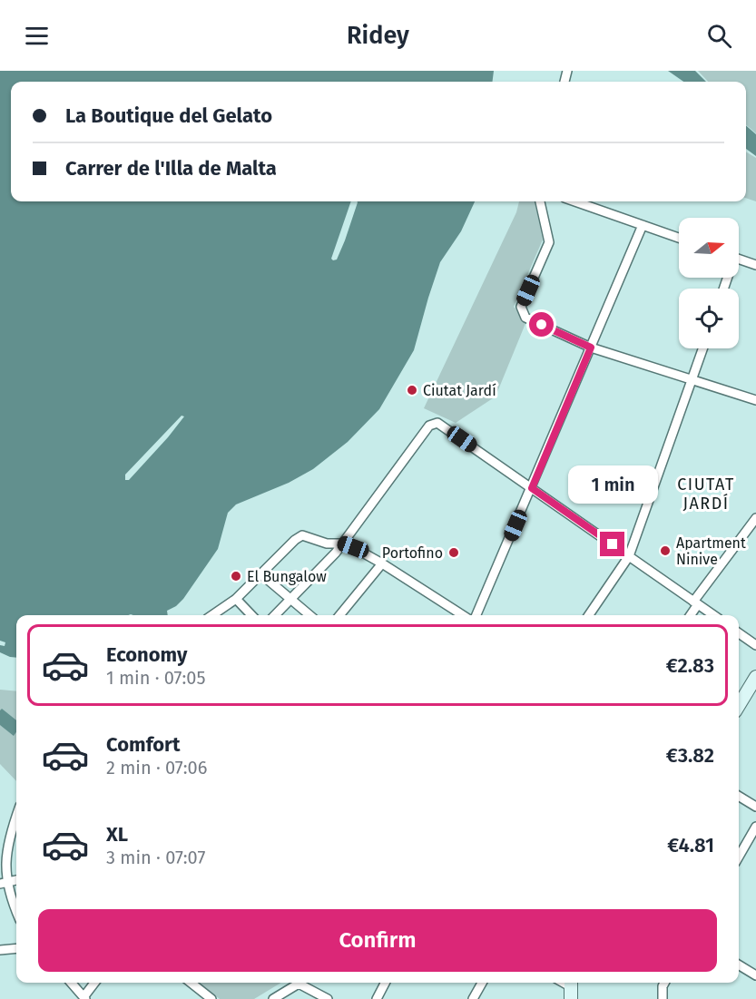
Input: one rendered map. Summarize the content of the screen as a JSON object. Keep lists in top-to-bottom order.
{
  "districts": ["CIUTAT JARDÍ"],
  "places": [
    "Ciutat Jardí",
    "Apartment Ninive",
    "Portofino",
    "El Bungalow"
  ],
  "north": "right",
  "page": {
    "header": "Ridey",
    "banner": ["La Boutique del Gelato", "Carrer de l'Illa de Malta"],
    "bubble": "1 min",
    "list": [
      {
        "name": "Economy",
        "note": "1 min · 07:05",
        "value": "€2.83"
      },
      {
        "name": "Comfort",
        "note": "2 min · 07:06",
        "value": "€3.82"
      },
      {
        "name": "XL",
        "note": "3 min · 07:07",
        "value": "€4.81"
      }
    ],
    "buttons": "Confirm"
  }
}
